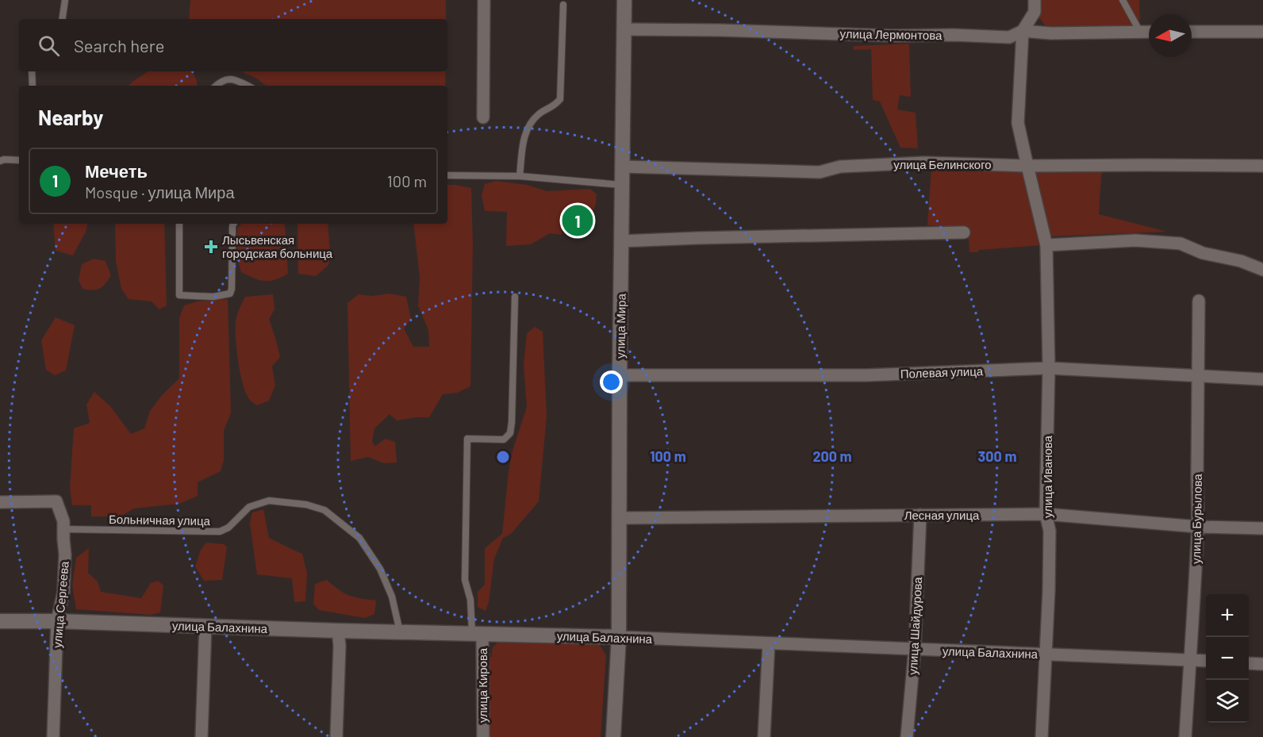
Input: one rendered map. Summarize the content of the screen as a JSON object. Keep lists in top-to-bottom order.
{
  "streets": {
    "street": [
      "улица Лермонтова",
      "улица Белинского",
      "улица Мира",
      "Полевая улица",
      "улица Иванова",
      "Лесная улица",
      "улица Бурылова",
      "улица Сергеева",
      "улица Шайдурова",
      "улица Балахнина",
      "улица Кирова"
    ],
    "lane": ["Больничная улица"]
  },
  "crossings": [
    ["улица Лермонтова", "улица Мира"],
    ["улица Лермонтова", "улица Иванова"],
    ["улица Белинского", "улица Мира"],
    ["улица Белинского", "улица Иванова"],
    ["улица Мира", "Полевая улица"],
    ["улица Мира", "Лесная улица"],
    ["улица Мира", "улица Балахнина"],
    ["Полевая улица", "улица Иванова"],
    ["Полевая улица", "улица Бурылова"],
    ["улица Иванова", "Лесная улица"],
    ["улица Иванова", "улица Балахнина"],
    ["Лесная улица", "улица Бурылова"],
    ["Лесная улица", "улица Шайдурова"],
    ["улица Бурылова", "улица Балахнина"],
    ["Больничная улица", "улица Сергеева"],
    ["Больничная улица", "улица Балахнина"],
    ["улица Сергеева", "улица Балахнина"],
    ["улица Шайдурова", "улица Балахнина"],
    ["улица Балахнина", "улица Кирова"]
  ],
  "places": {
    "health": ["Лысьвенская городская больница"]
  },
  "north": "left",
  "page": {
    "search": "Search here",
    "heading": "Nearby",
    "list": [
      {
        "mark": "1",
        "name": "Мечеть",
        "note": "Mosque · улица Мира",
        "value": "100 m"
      }
    ],
    "pins": "1",
    "map_buttons": ["+", "−"]
  },
  "rings": ["100 m", "200 m", "300 m"]
}
